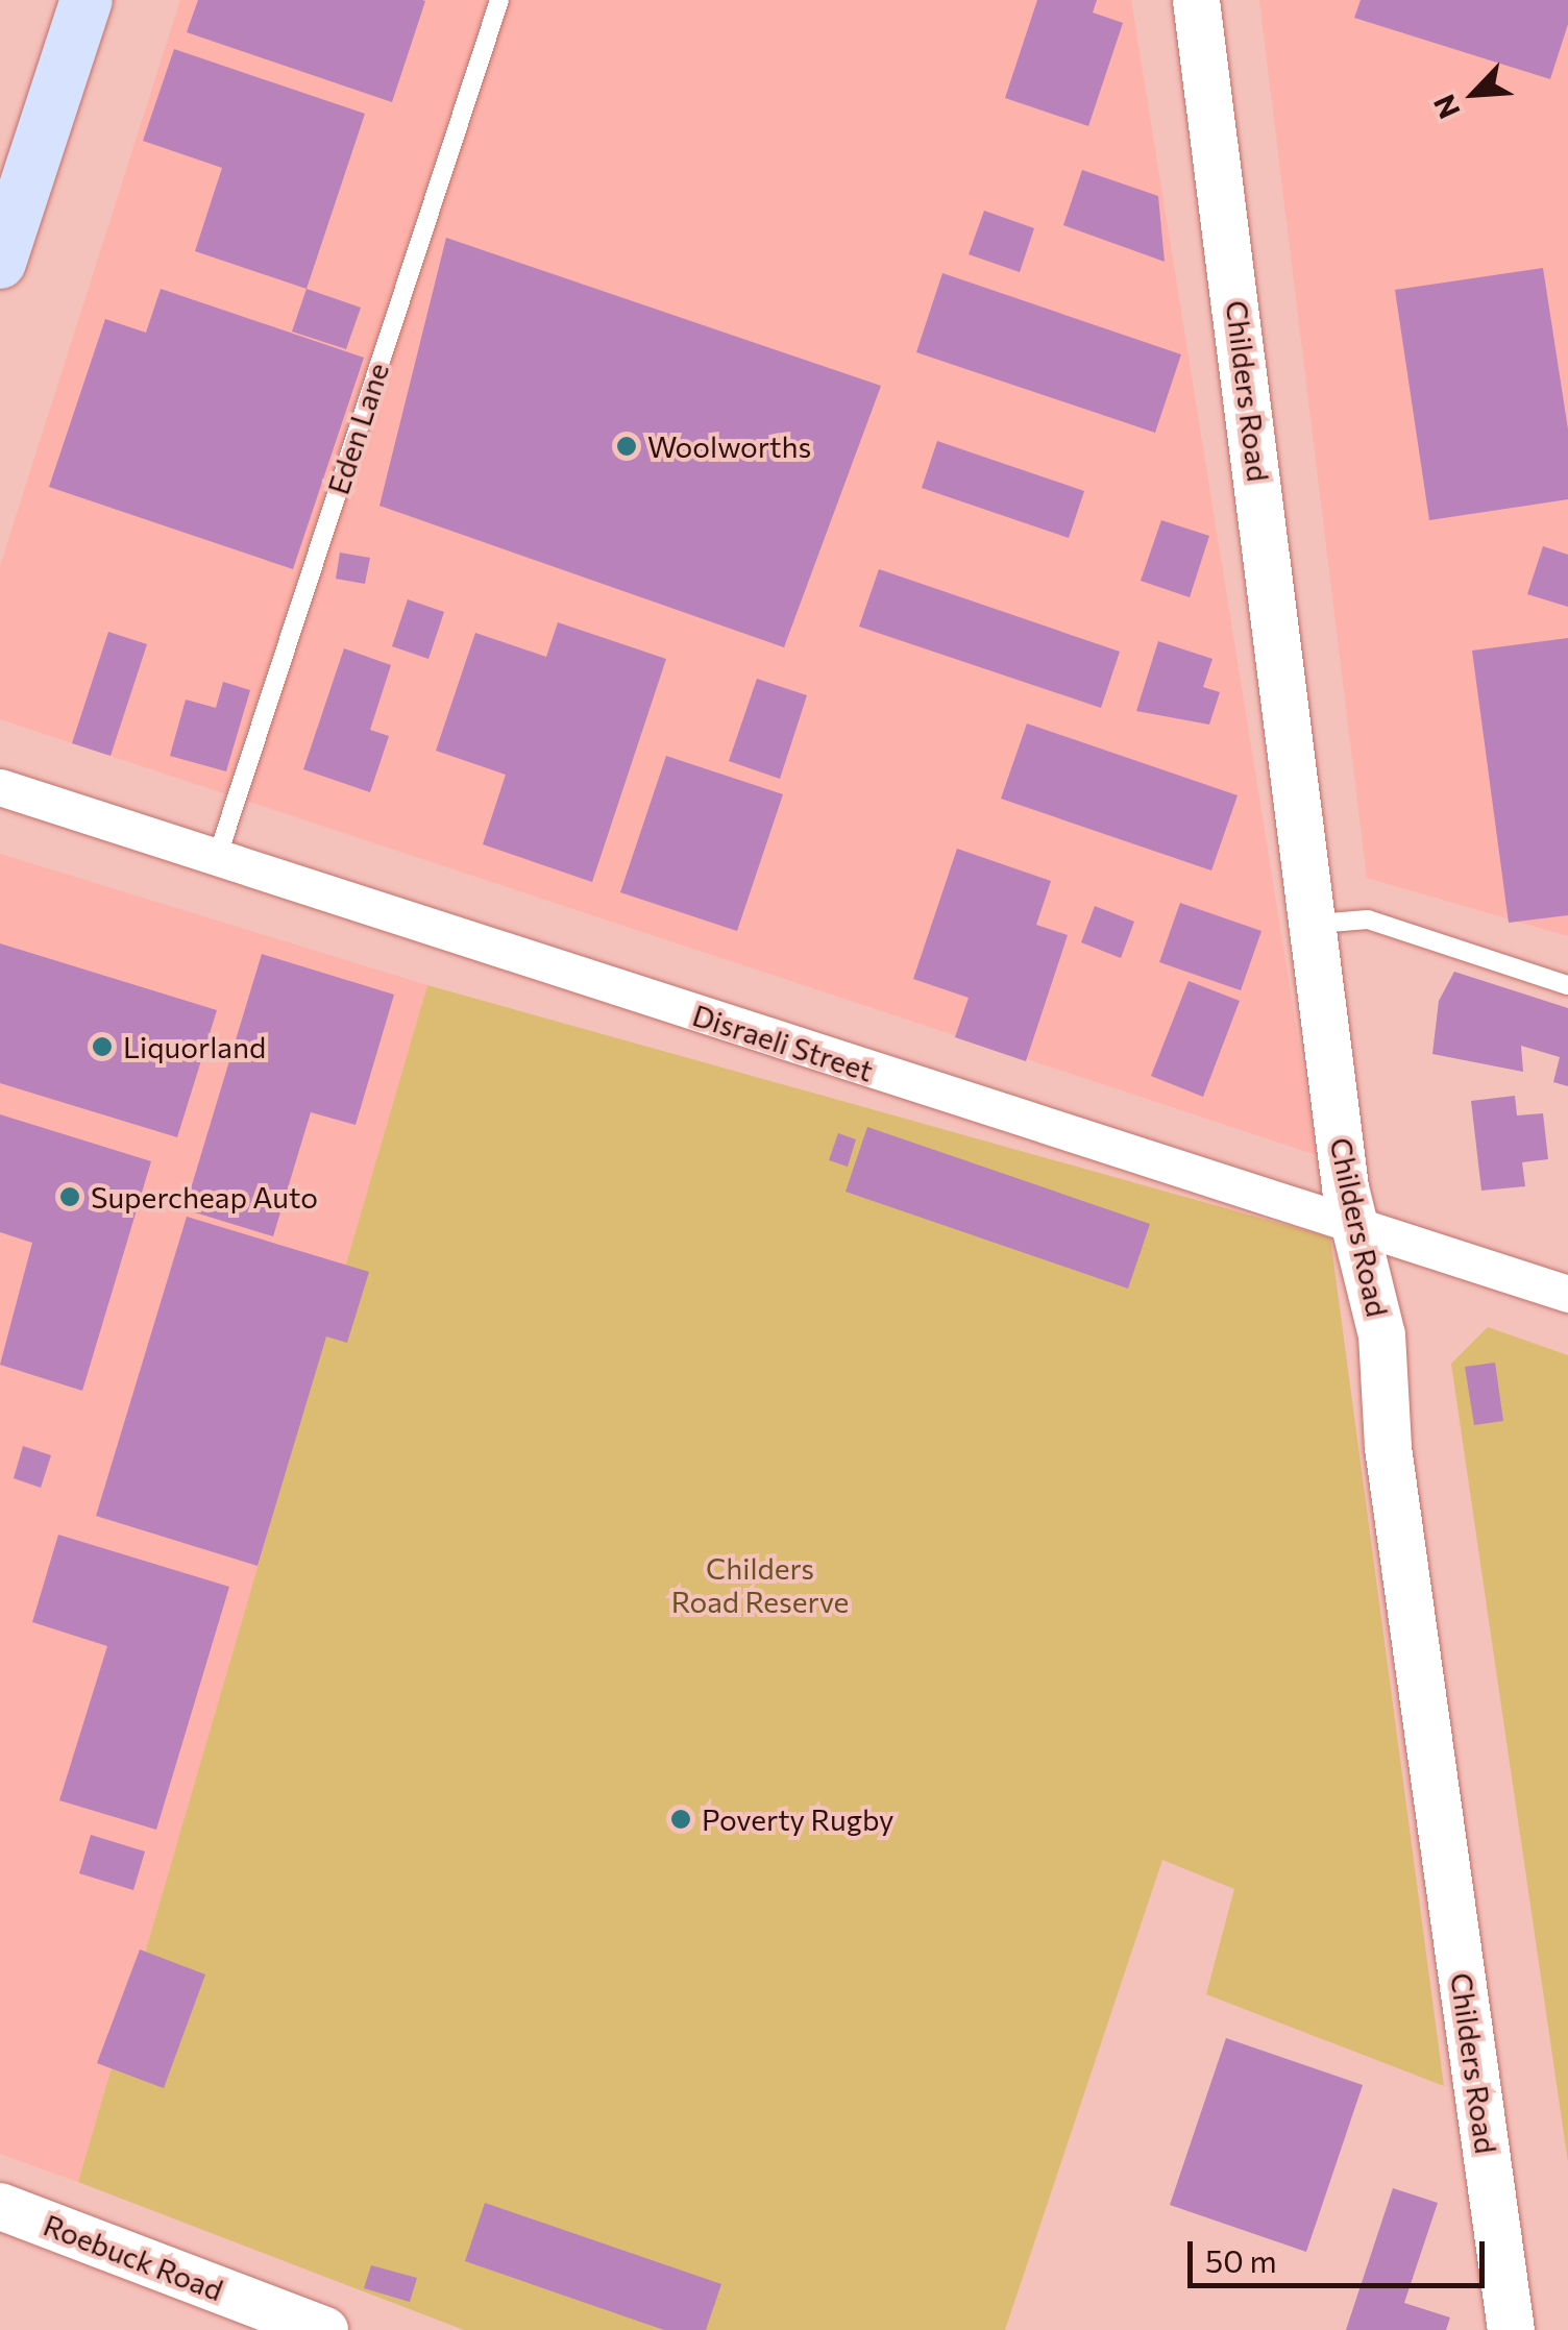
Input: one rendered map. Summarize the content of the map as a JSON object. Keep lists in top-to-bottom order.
{
  "streets": {
    "street": ["Childers Road", "Disraeli Street", "Roebuck Road"],
    "lane": ["Eden Lane"]
  },
  "crossings": [
    ["Childers Road", "Disraeli Street"],
    ["Eden Lane", "Disraeli Street"]
  ],
  "parks": ["Childers Road Reserve"],
  "places": [
    "Woolworths",
    "Liquorland",
    "Supercheap Auto",
    "Poverty Rugby"
  ],
  "scale_bar": "50 m",
  "north": "bottom left"
}
